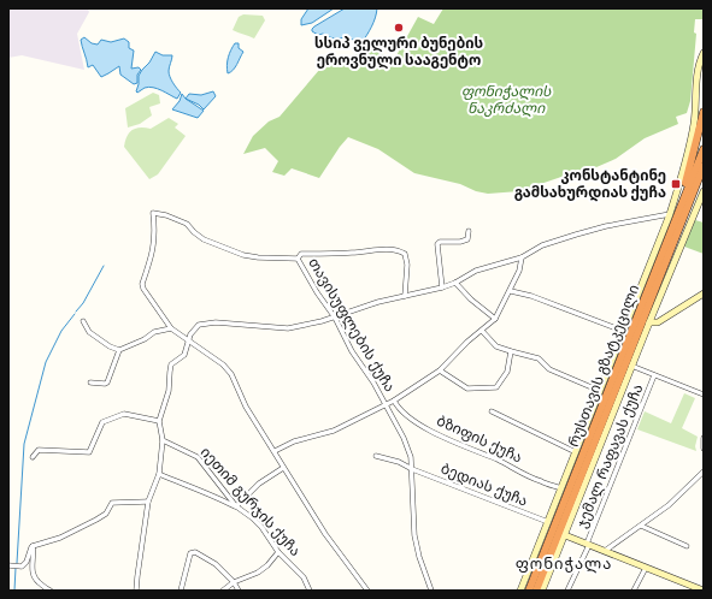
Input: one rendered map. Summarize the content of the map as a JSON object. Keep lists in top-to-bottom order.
{
  "streets": {
    "highway": ["რუსთავის გზატკეცილი"],
    "street": [
      "თავისუფლების ქუჩა",
      "ბზიფის ქუჩა",
      "ჯემალ რაფავას ქუჩა",
      "ბედიას ქუჩა",
      "იეთიმ გურჯის ქუჩა"
    ]
  },
  "crossings": [
    ["თავისუფლების ქუჩა", "ბედიას ქუჩა"]
  ],
  "districts": ["ფონიჭალა"],
  "parks": ["ფონიჭალის ნაკრძალი"],
  "places": {
    "other": ["სსიპ ველური ბუნების ეროვნული სააგენტო"],
    "transit": ["კონსტანტინე გამსახურდიას ქუჩა"]
  }
}
